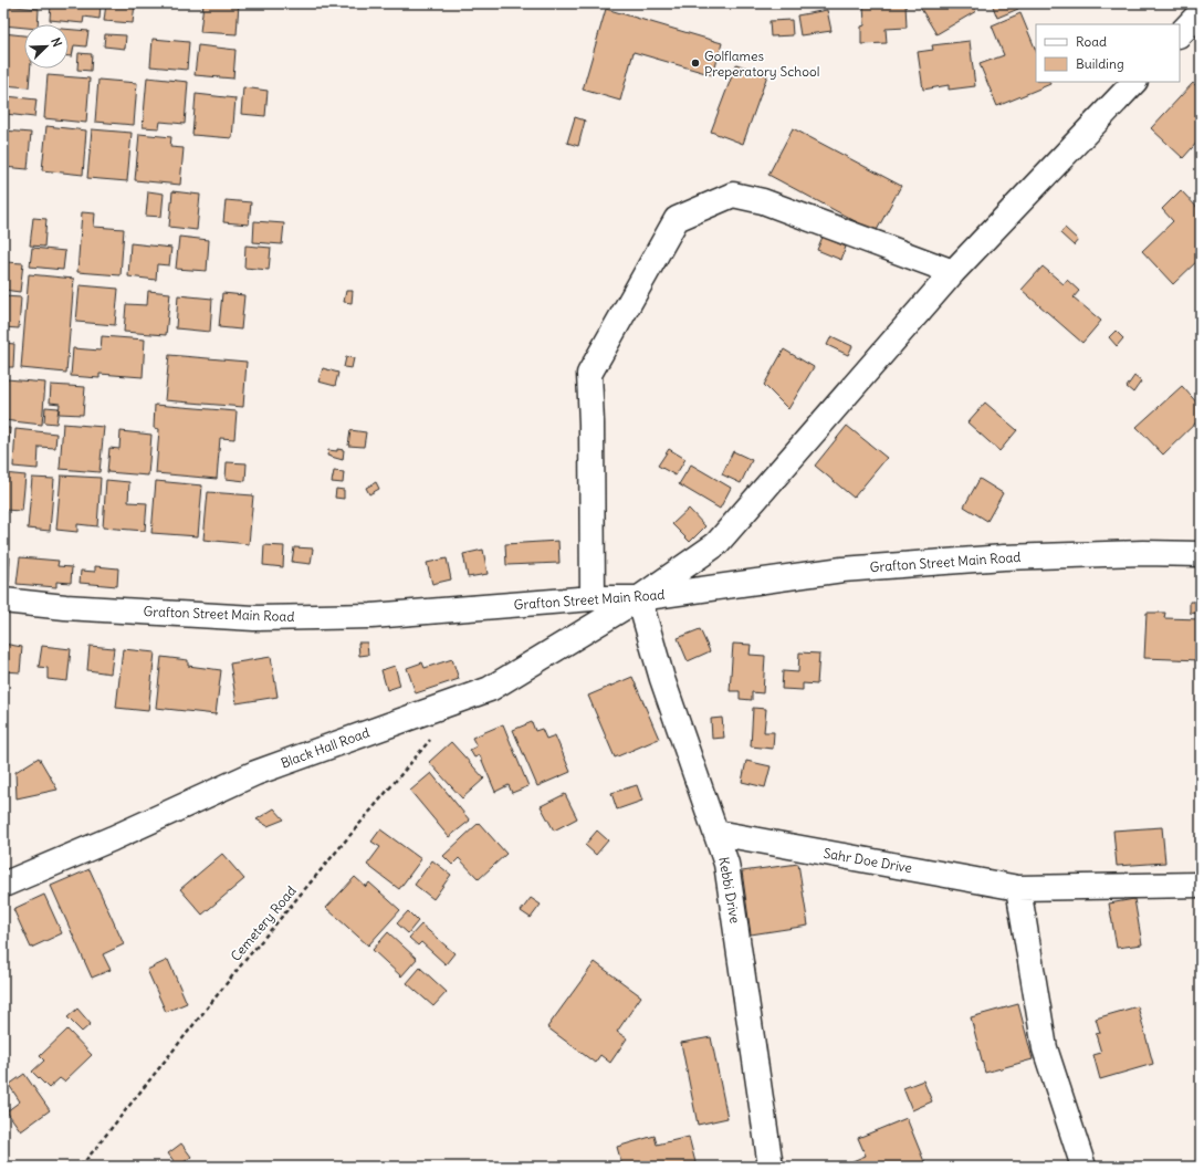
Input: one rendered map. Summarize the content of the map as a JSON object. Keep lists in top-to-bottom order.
{
  "streets": {
    "street": [
      "Grafton Street Main Road",
      "Black Hall Road",
      "Sahr Doe Drive",
      "Kebbi Drive"
    ],
    "path": ["Cemetery Road"]
  },
  "crossings": [
    ["Grafton Street Main Road", "Black Hall Road"],
    ["Grafton Street Main Road", "Kebbi Drive"],
    ["Black Hall Road", "Kebbi Drive"],
    ["Sahr Doe Drive", "Kebbi Drive"]
  ],
  "places": ["Golflames Preperatory School"],
  "legend": ["Road", "Building"],
  "north": "top right"
}
